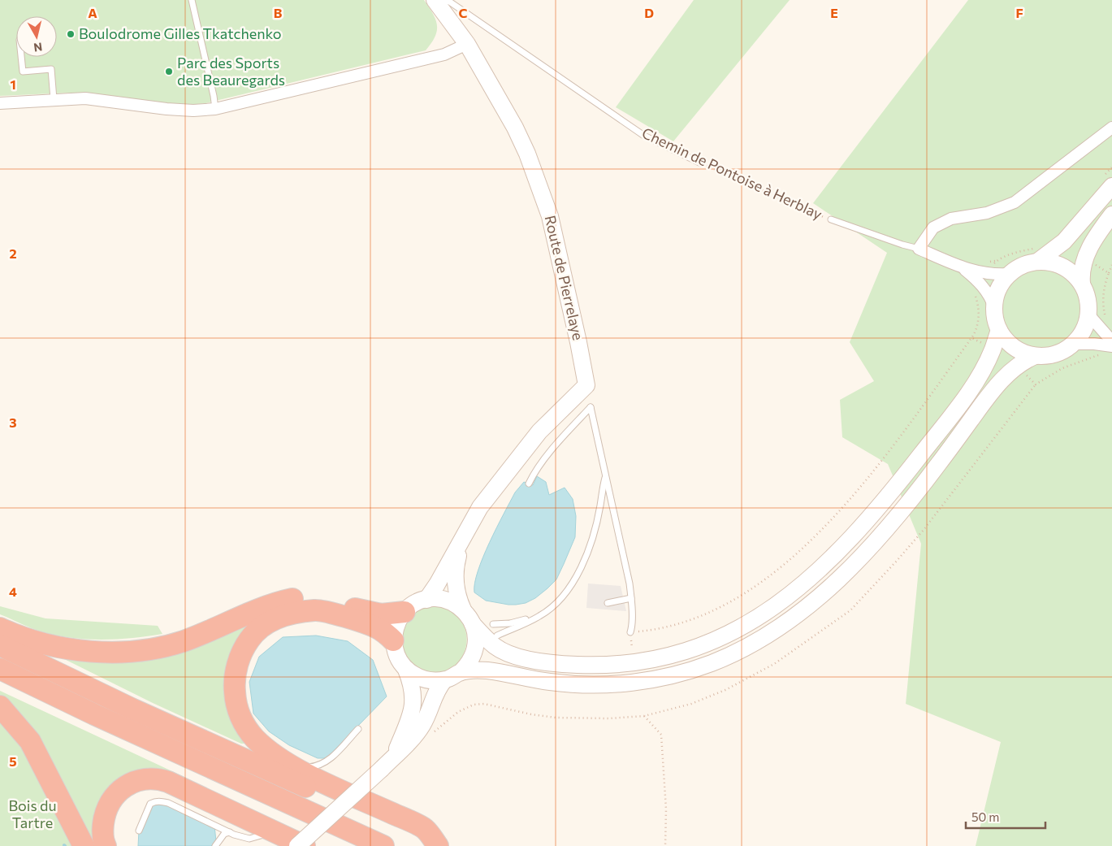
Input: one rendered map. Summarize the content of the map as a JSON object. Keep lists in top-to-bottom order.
{
  "streets": {
    "main road": ["Route de Pierrelaye"],
    "street": ["Chemin de Pontoise à Herblay"]
  },
  "crossings": [
    ["Chemin de Pontoise à Herblay", "Route de Pierrelaye"]
  ],
  "parks": ["Bois du Tartre"],
  "places": ["Boulodrome Gilles Tkatchenko", "Parc des Sports des Beauregards"],
  "scale_bar": "50 m",
  "north": "bottom",
  "grid": {
    "columns": [
      "A",
      "B",
      "C",
      "D",
      "E",
      "F"
    ],
    "rows": [
      "1",
      "2",
      "3",
      "4",
      "5"
    ]
  }
}
